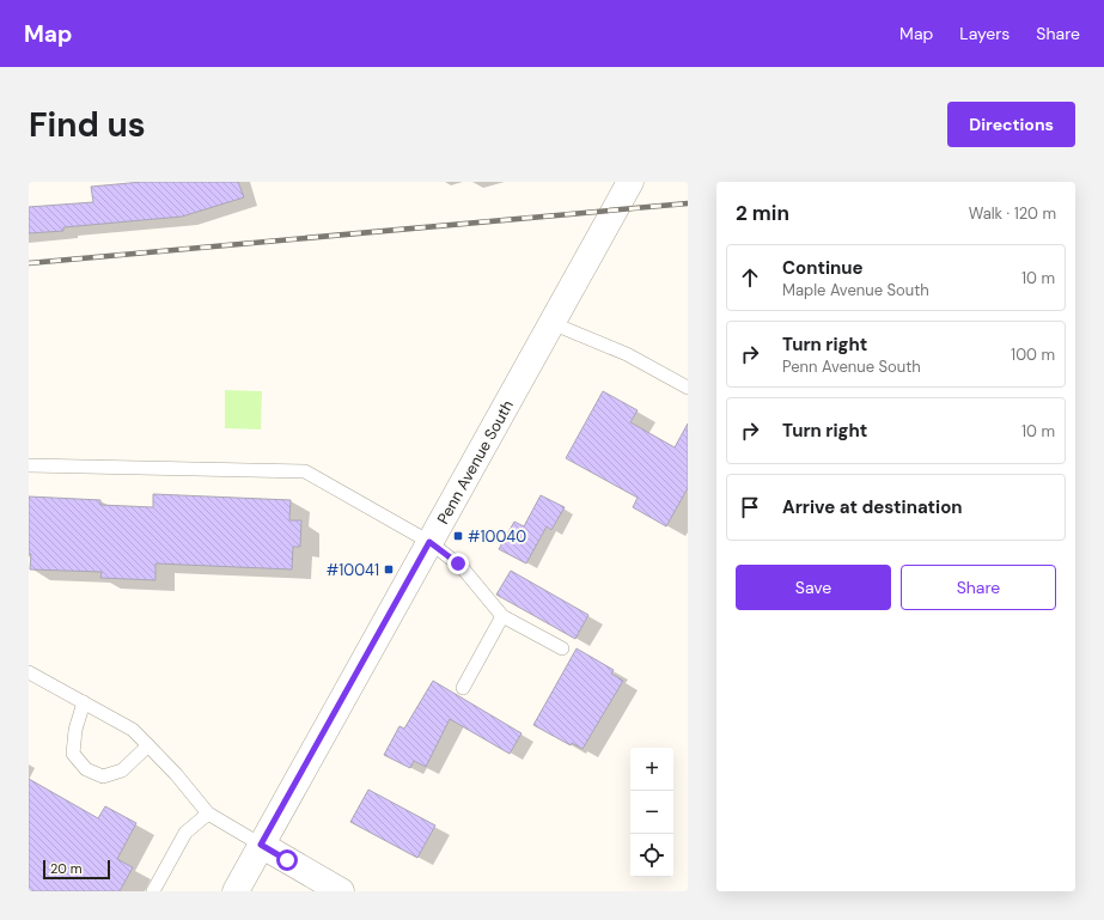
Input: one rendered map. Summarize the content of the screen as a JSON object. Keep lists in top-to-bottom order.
{
  "streets": {
    "main road": ["Penn Avenue South"]
  },
  "places": {
    "transit": ["#10040", "#10041"]
  },
  "scale_bar": "20 m",
  "page": {
    "header": "Map",
    "nav": ["Map", "Layers", "Share"],
    "buttons": [
      "Directions",
      ["Save", "Share"]
    ],
    "title": "Find us",
    "heading": ["2 min", "Walk · 120 m"],
    "list": [
      ["Continue", "Maple Avenue South", "10 m"],
      ["Turn right", "Penn Avenue South", "100 m"],
      ["Turn right", "10 m"],
      "Arrive at destination"
    ],
    "map_buttons": ["+", "−"],
    "scale": "20 m"
  }
}
